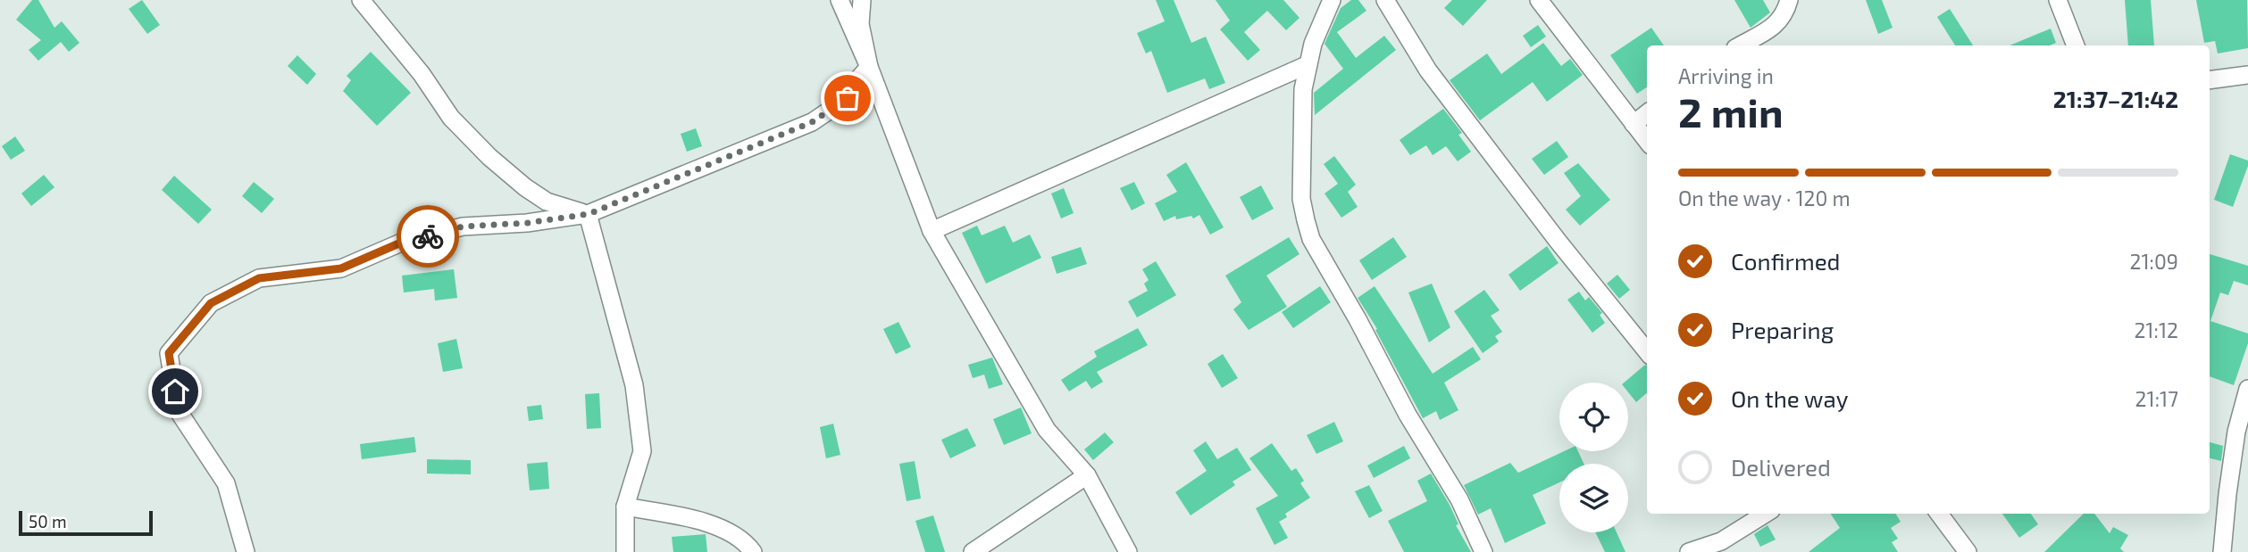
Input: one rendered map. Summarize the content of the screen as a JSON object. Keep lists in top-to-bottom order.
{
  "scale_bar": "50 m",
  "page": {
    "heading": ["2 min", "Arriving in", "21:37–21:42"],
    "bar": "On the way · 120 m",
    "list": [
      ["Confirmed", "21:09"],
      ["Preparing", "21:12"],
      ["On the way", "21:17"],
      "Delivered"
    ],
    "scale": "50 m"
  }
}
